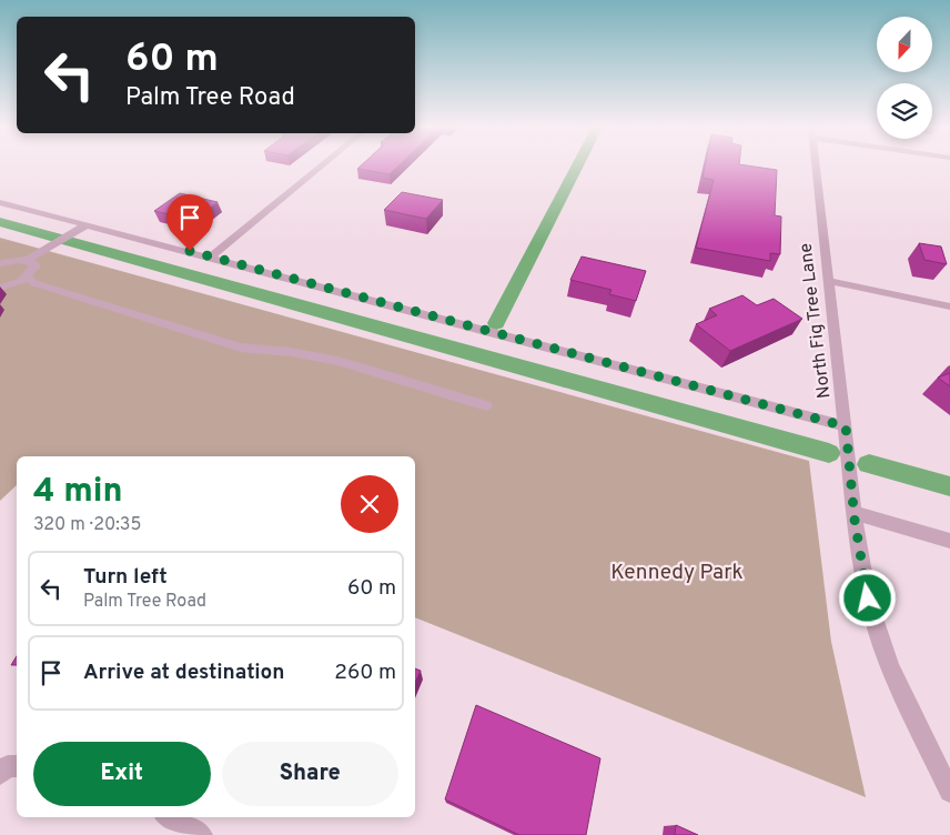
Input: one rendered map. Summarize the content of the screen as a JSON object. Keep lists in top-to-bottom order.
{
  "streets": {
    "street": ["North Fig Tree Lane"]
  },
  "parks": ["Kennedy Park"],
  "north": "bottom",
  "page": {
    "turn": ["60 m", "Palm Tree Road"],
    "heading": ["4 min", "320 m · 20:35"],
    "list": [
      {
        "name": "Turn left",
        "note": "Palm Tree Road",
        "value": "60 m"
      },
      {
        "name": "Arrive at destination",
        "value": "260 m"
      }
    ],
    "buttons": ["Exit", "Share"]
  }
}
